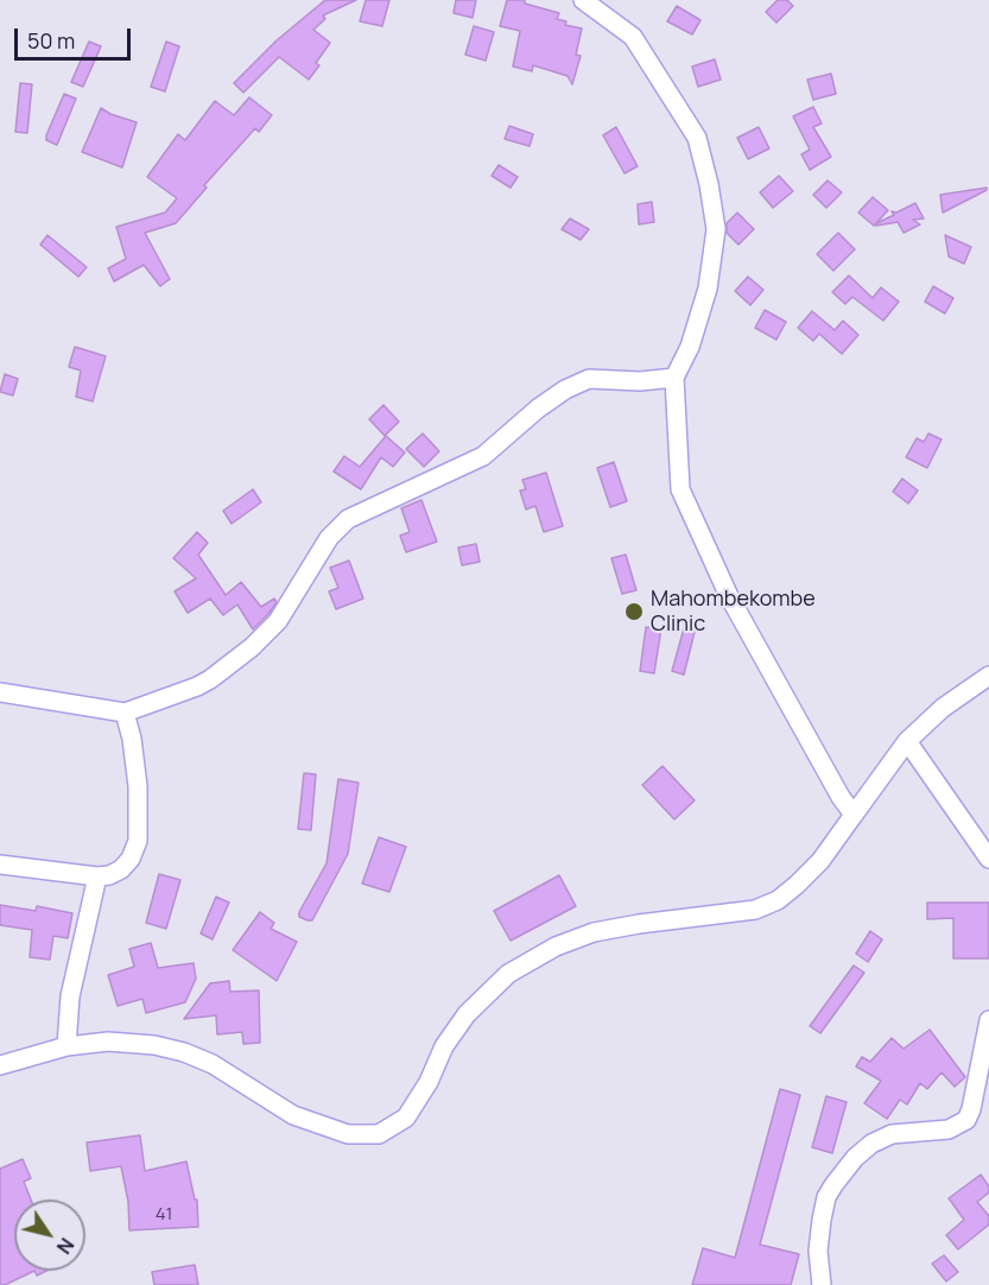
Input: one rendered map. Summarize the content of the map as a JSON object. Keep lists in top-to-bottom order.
{
  "places": ["Mahombekombe Clinic"],
  "house_numbers": ["41"],
  "scale_bar": "50 m",
  "north": "bottom right"
}
